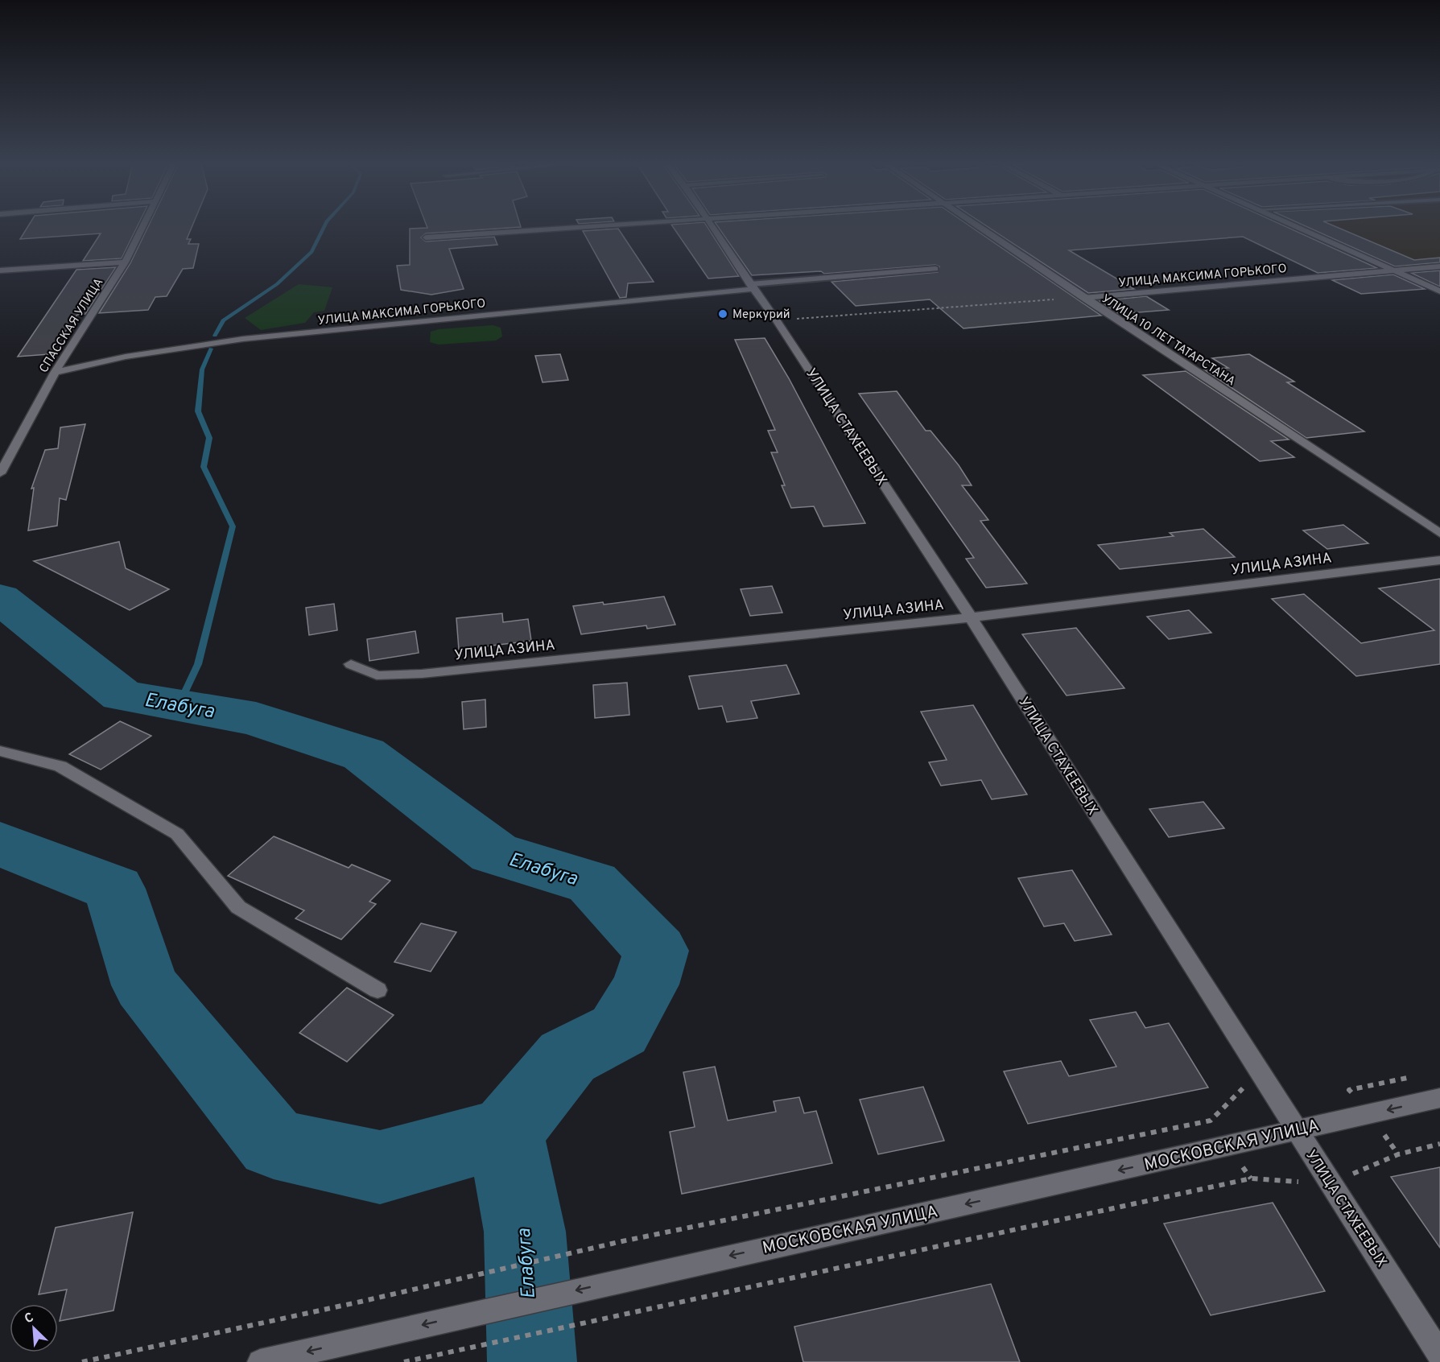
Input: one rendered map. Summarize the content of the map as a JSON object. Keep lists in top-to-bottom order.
{
  "streets": {
    "street": [
      "УЛИЦА МАКСИМА ГОРЬКОГО",
      "СПАССКАЯ УЛИЦА",
      "УЛИЦА 10 ЛЕТ ТАТАРСТАНА",
      "УЛИЦА СТАХЕЕВЫХ",
      "УЛИЦА АЗИНА",
      "МОСКОВСКАЯ УЛИЦА"
    ]
  },
  "crossings": [
    ["УЛИЦА МАКСИМА ГОРЬКОГО", "СПАССКАЯ УЛИЦА"],
    ["УЛИЦА МАКСИМА ГОРЬКОГО", "УЛИЦА 10 ЛЕТ ТАТАРСТАНА"],
    ["УЛИЦА МАКСИМА ГОРЬКОГО", "УЛИЦА СТАХЕЕВЫХ"],
    ["УЛИЦА СТАХЕЕВЫХ", "УЛИЦА АЗИНА"],
    ["УЛИЦА СТАХЕЕВЫХ", "МОСКОВСКАЯ УЛИЦА"]
  ],
  "one_way": ["МОСКОВСКАЯ УЛИЦА"],
  "water": ["Елабуга"],
  "places": ["Меркурий"],
  "north": "top left"
}
